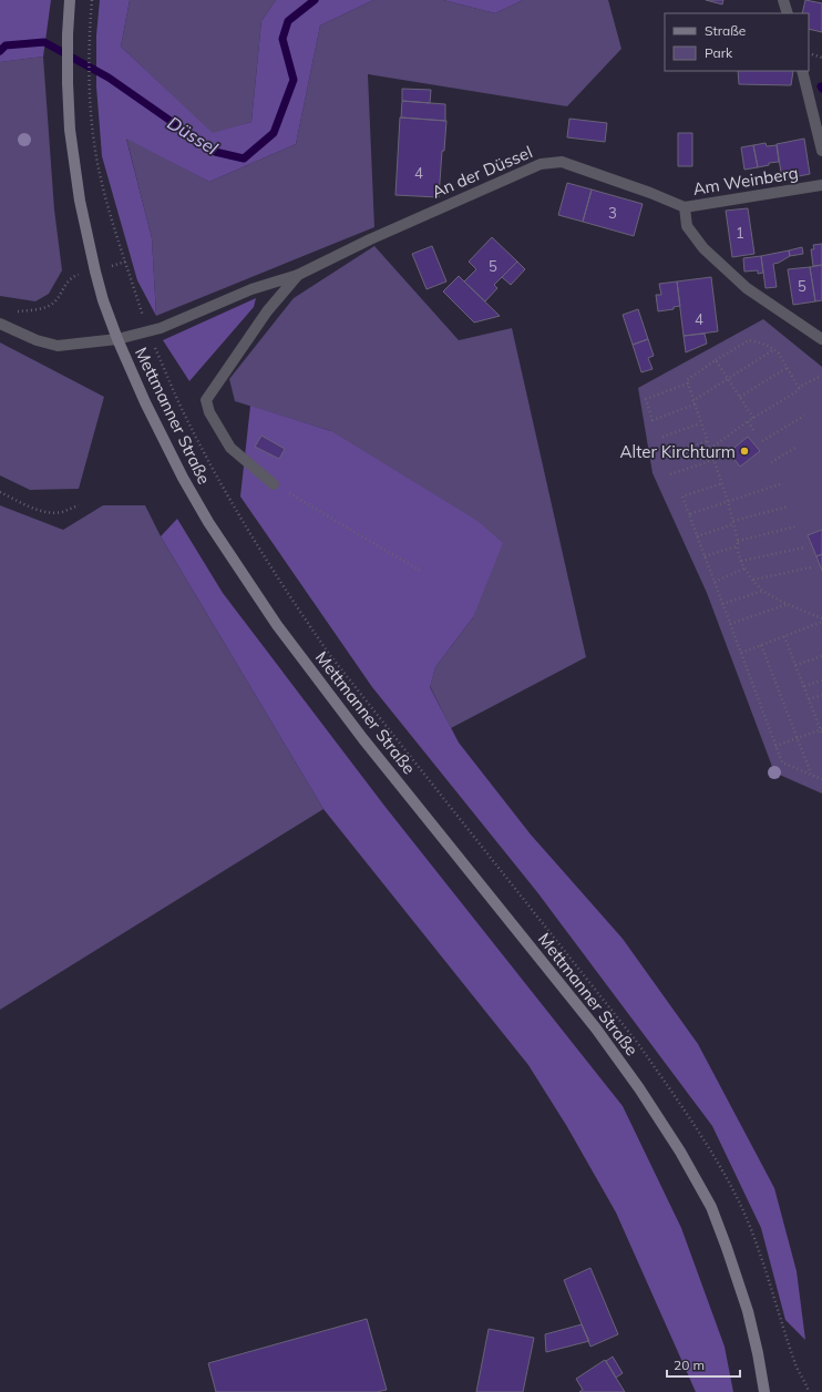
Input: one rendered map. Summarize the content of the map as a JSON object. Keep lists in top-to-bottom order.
{
  "streets": {
    "main road": ["Mettmanner Straße"],
    "street": ["An der Düssel", "Am Weinberg"]
  },
  "crossings": [
    ["An der Düssel", "Am Weinberg"],
    ["An der Düssel", "Mettmanner Straße"]
  ],
  "water": ["Düssel"],
  "places": ["Alter Kirchturm"],
  "house_numbers": [
    "4",
    "3",
    "1",
    "5",
    "5",
    "4"
  ],
  "legend": ["Straße", "Park"],
  "scale_bar": "20 m"
}
